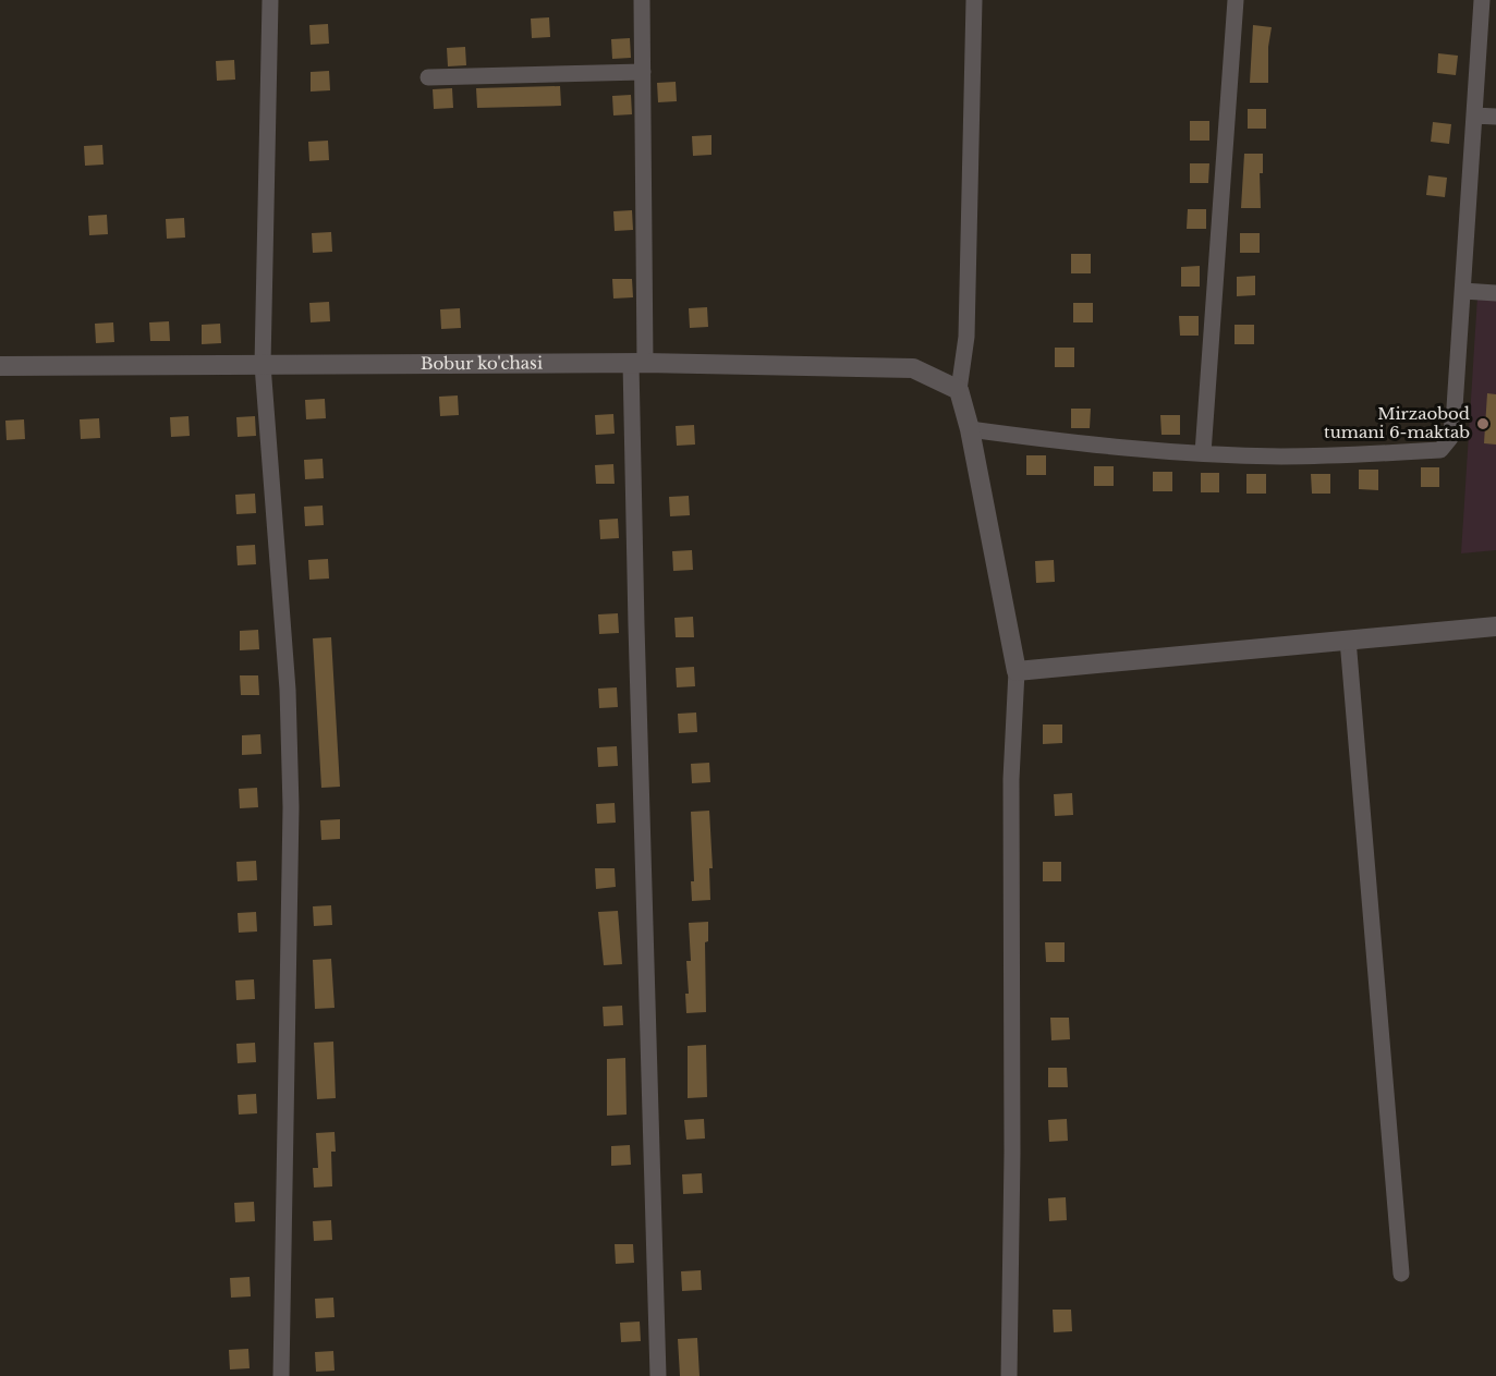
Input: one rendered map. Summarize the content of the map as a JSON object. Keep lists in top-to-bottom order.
{
  "streets": {
    "street": ["Bobur ko'chasi"]
  },
  "places": ["Mirzaobod tumani 6-maktab"]
}
